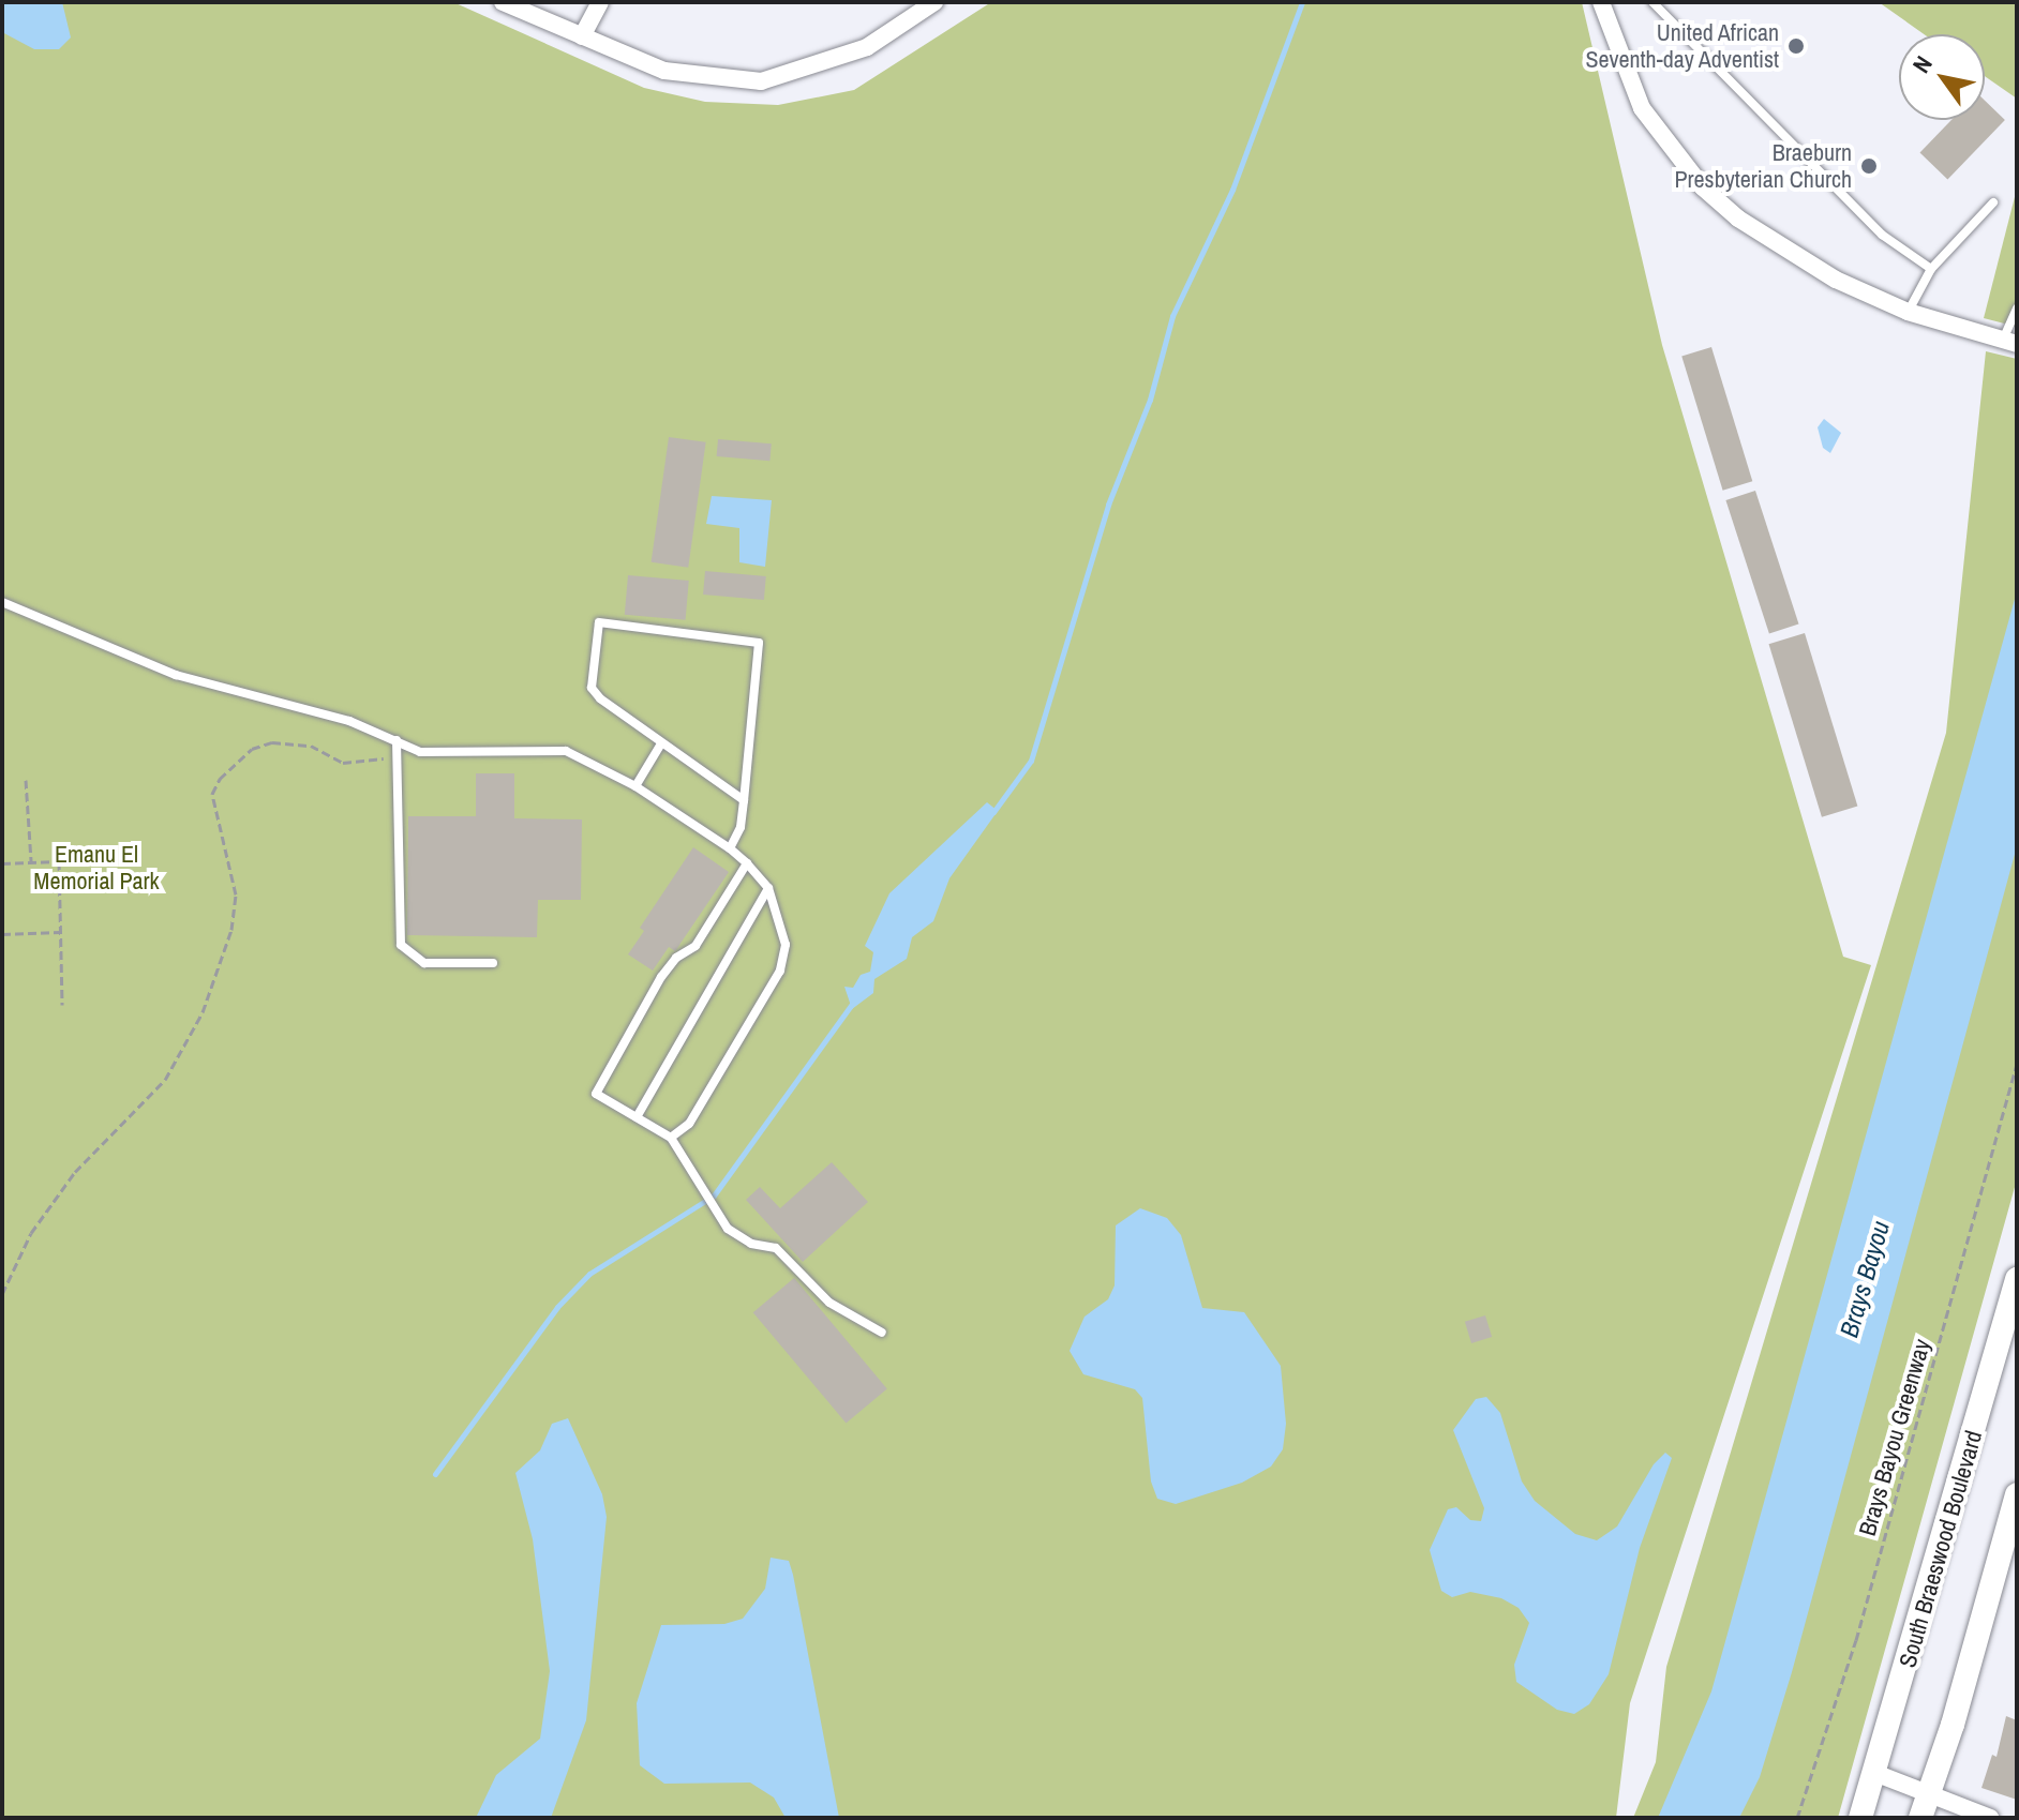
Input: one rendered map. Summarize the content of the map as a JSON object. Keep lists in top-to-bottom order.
{
  "streets": {
    "main road": ["South Braeswood Boulevard"],
    "path": ["Brays Bayou Greenway"]
  },
  "water": ["Brays Bayou"],
  "parks": ["Emanu El Memorial Park"],
  "places": ["United African Seventh-day Adventist", "Braeburn Presbyterian Church"],
  "north": "top left"
}
